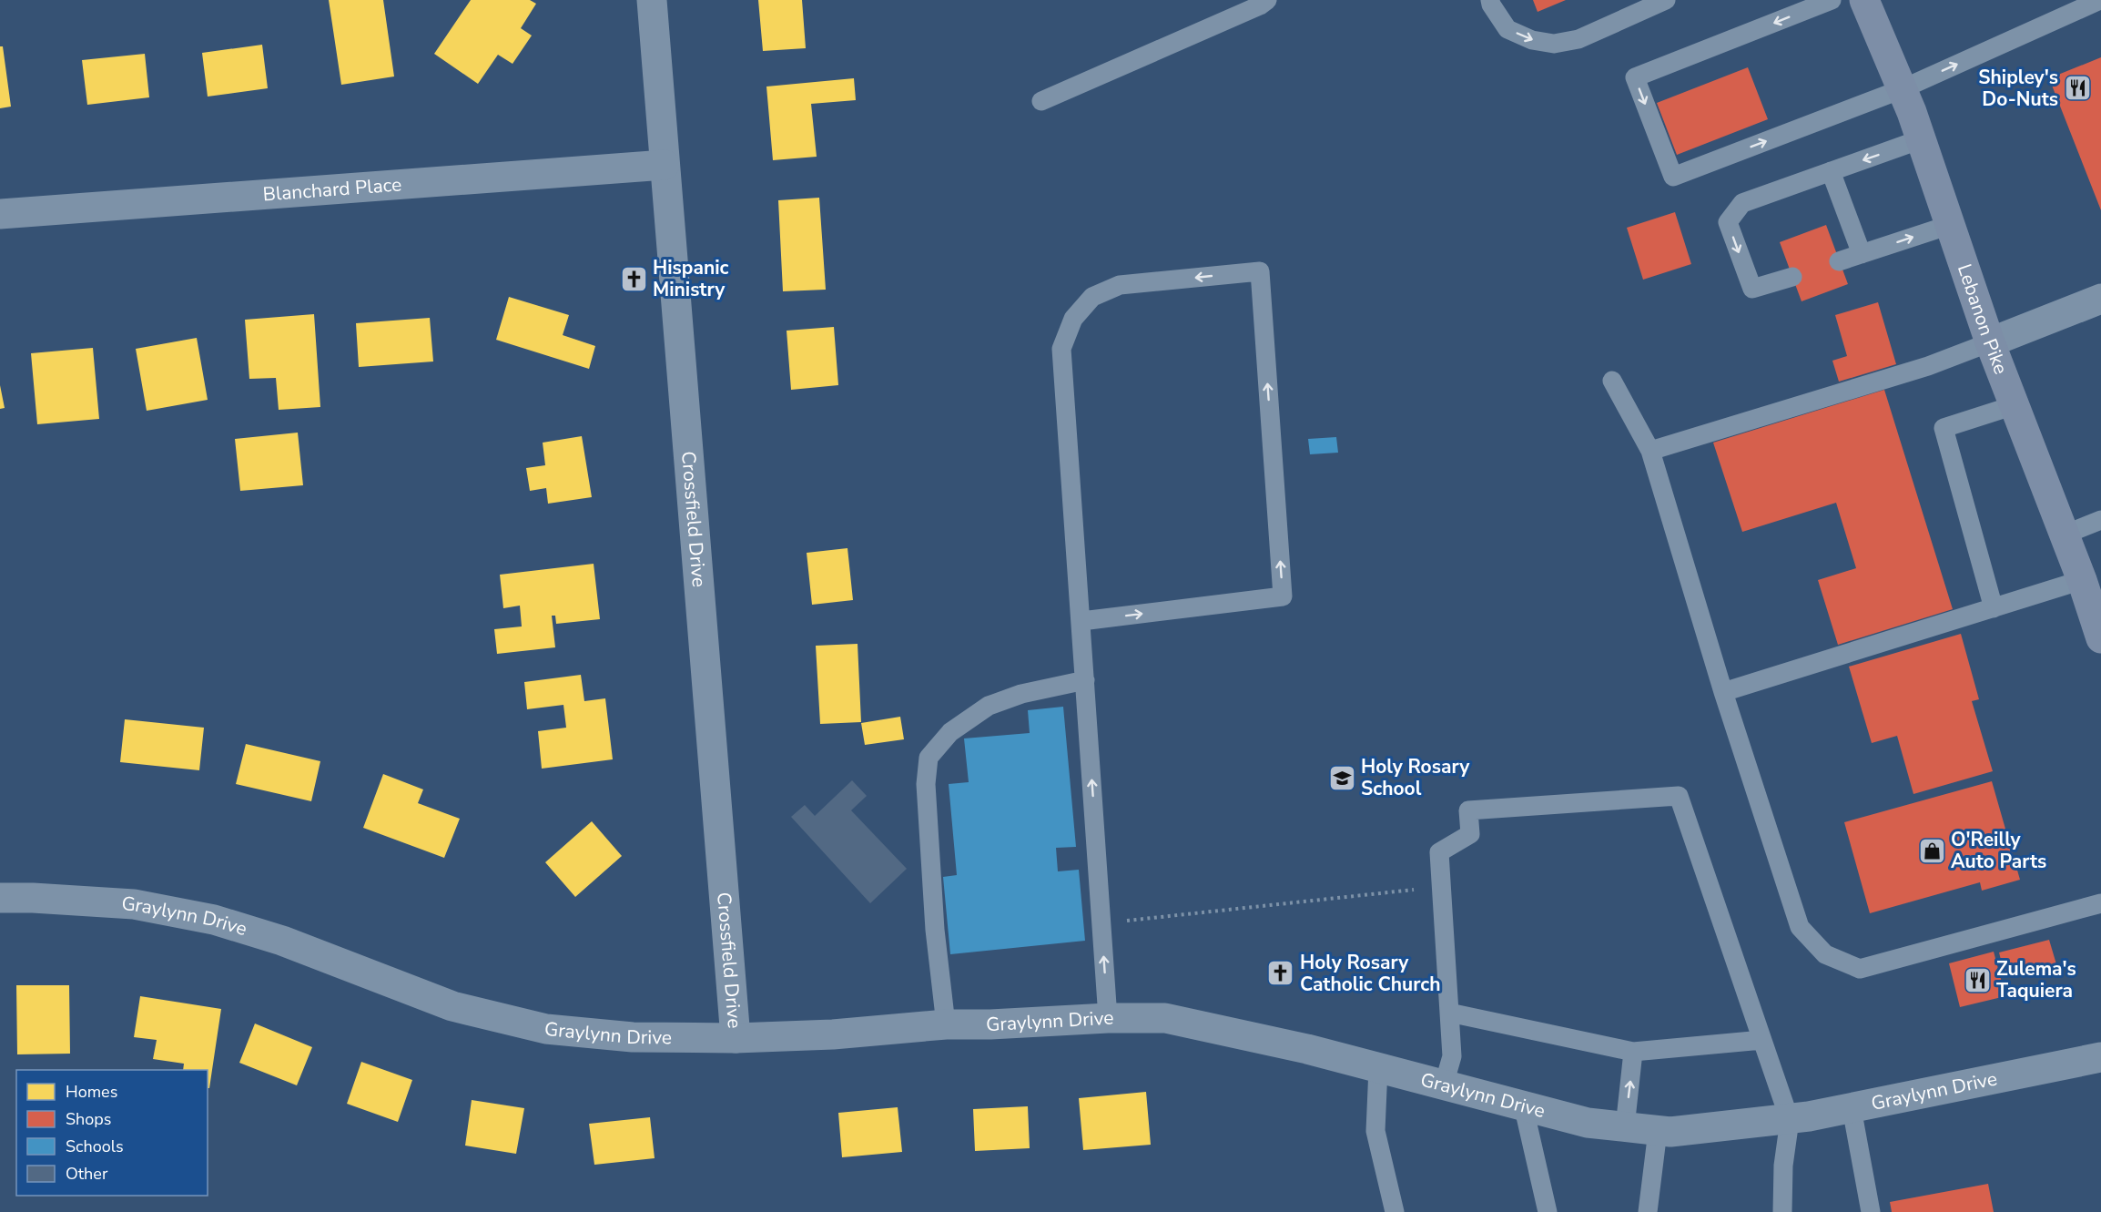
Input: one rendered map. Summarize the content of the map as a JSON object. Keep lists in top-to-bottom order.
{
  "streets": {
    "main road": ["Lebanon Pike"],
    "street": ["Blanchard Place", "Crossfield Drive", "Graylynn Drive"]
  },
  "crossings": [
    ["Blanchard Place", "Crossfield Drive"],
    ["Crossfield Drive", "Graylynn Drive"]
  ],
  "places": {
    "restaurant": ["Shipley's Do-Nuts", "Zulema's Taquiera"],
    "church": ["Hispanic Ministry", "Holy Rosary Catholic Church"],
    "school or university": ["Holy Rosary School"],
    "shop": ["O'Reilly Auto Parts"]
  },
  "legend": [
    "Homes",
    "Shops",
    "Schools",
    "Other"
  ]
}
